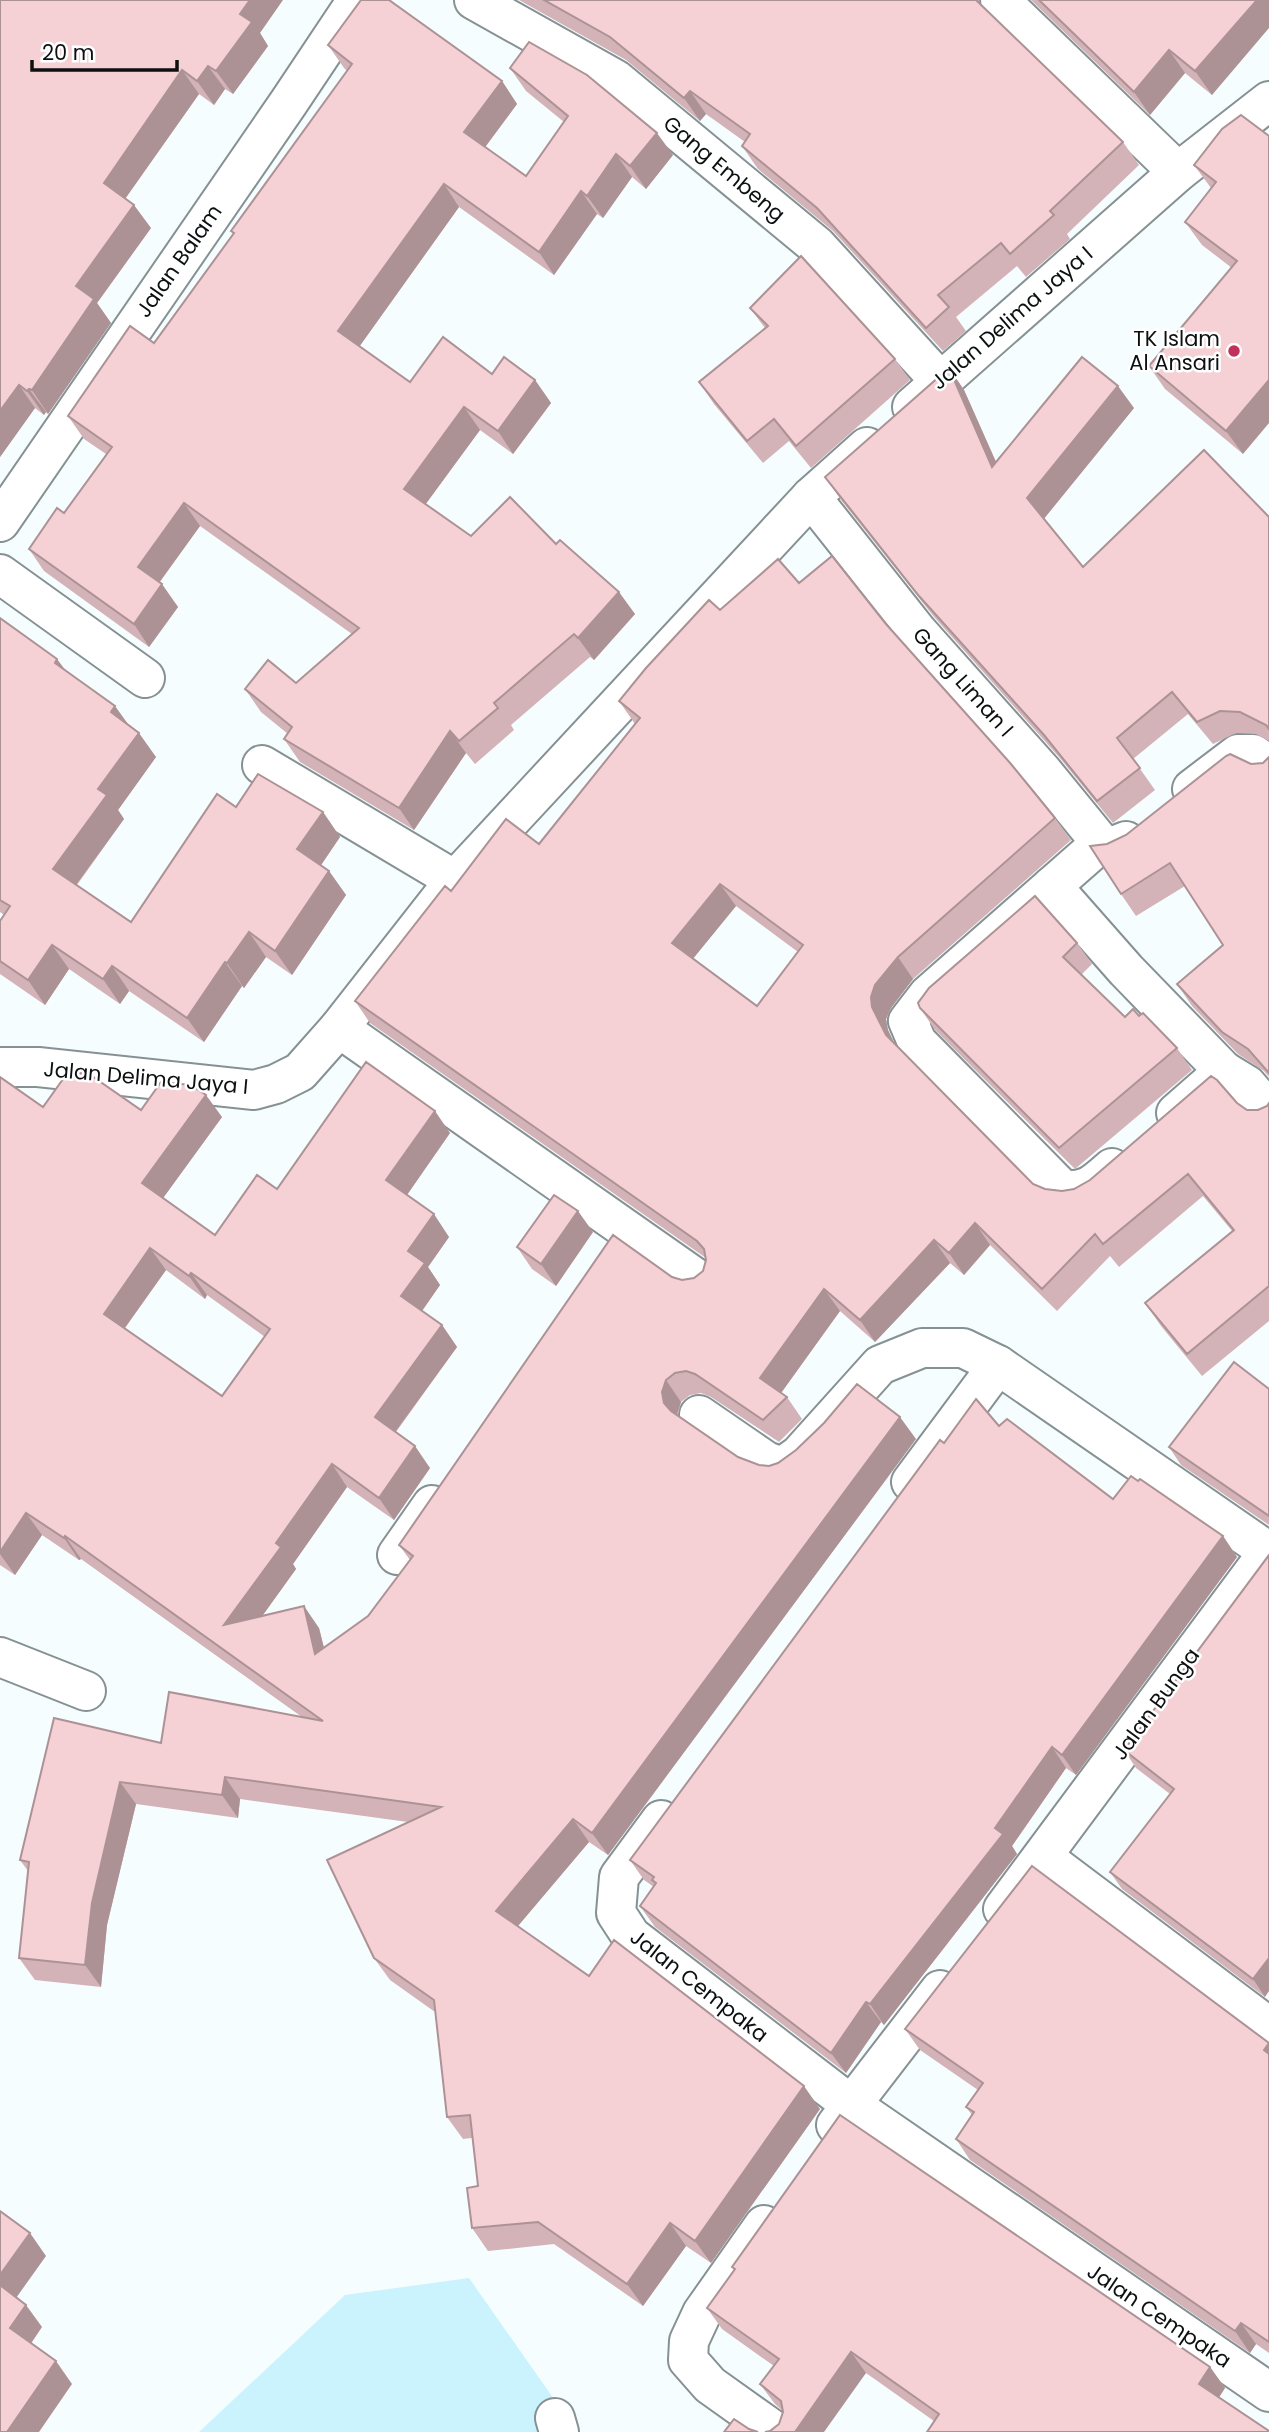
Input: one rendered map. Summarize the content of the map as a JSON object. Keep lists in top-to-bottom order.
{
  "streets": {
    "street": [
      "Gang Embeng",
      "Jalan Balam",
      "Jalan Delima Jaya I",
      "Gang Liman I",
      "Jalan Bunga",
      "Jalan Cempaka"
    ]
  },
  "crossings": [
    ["Gang Embeng", "Jalan Delima Jaya I"],
    ["Jalan Delima Jaya I", "Gang Liman I"]
  ],
  "places": ["TK Islam Al Ansari"],
  "scale_bar": "20 m"
}
